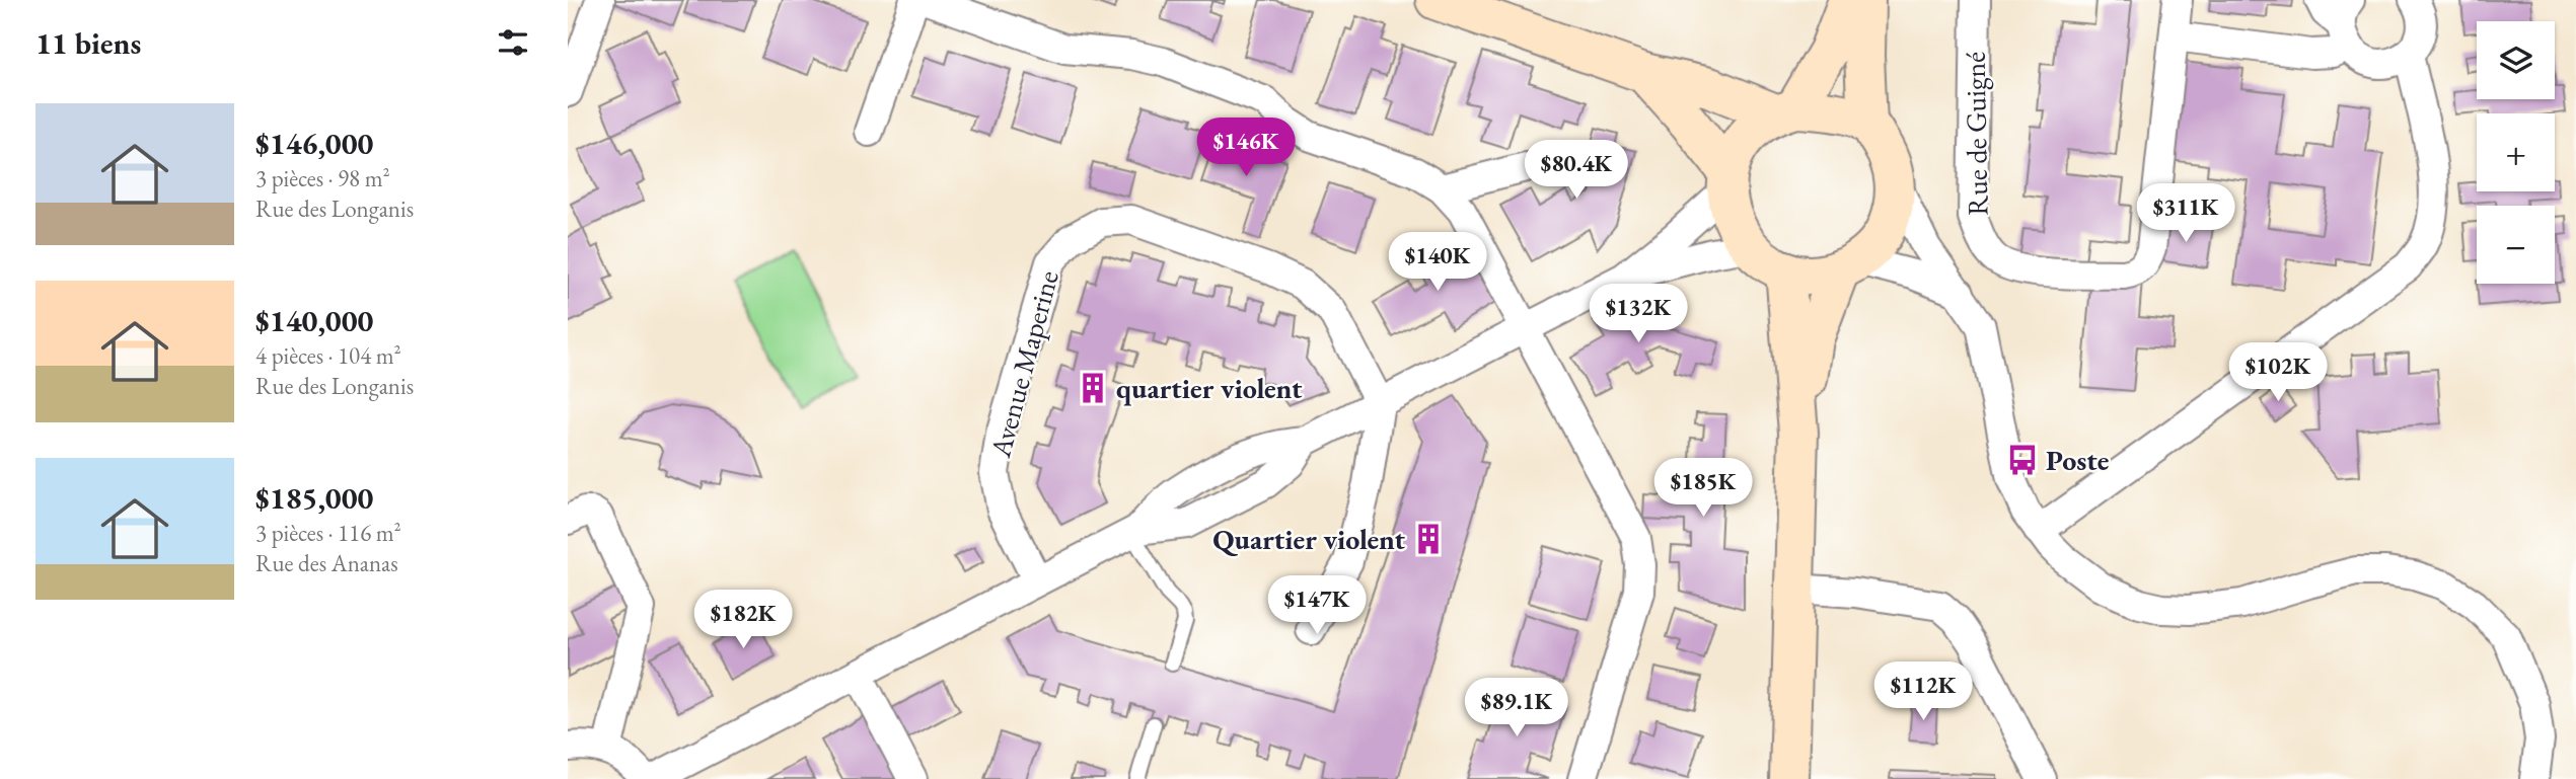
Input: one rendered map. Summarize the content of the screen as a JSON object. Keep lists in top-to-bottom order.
{
  "streets": {
    "street": ["Rue de Guigné", "Avenue Maperine"]
  },
  "places": {
    "building": ["quartier violent", "Quartier violent"],
    "bus stop": ["Poste"]
  },
  "page": {
    "heading": "11 biens",
    "map_buttons": ["+", "−"],
    "list": [
      {
        "name": "$146,000",
        "note": "3 pièces · 98 m² · Rue des Longanis"
      },
      {
        "name": "$140,000",
        "note": "4 pièces · 104 m² · Rue des Longanis"
      },
      {
        "name": "$185,000",
        "note": "3 pièces · 116 m² · Rue des Ananas"
      }
    ],
    "price": [
      "$146K",
      "$80.4K",
      "$311K",
      "$140K",
      "$132K",
      "$102K",
      "$185K",
      "$147K",
      "$182K",
      "$112K",
      "$89.1K"
    ]
  }
}
